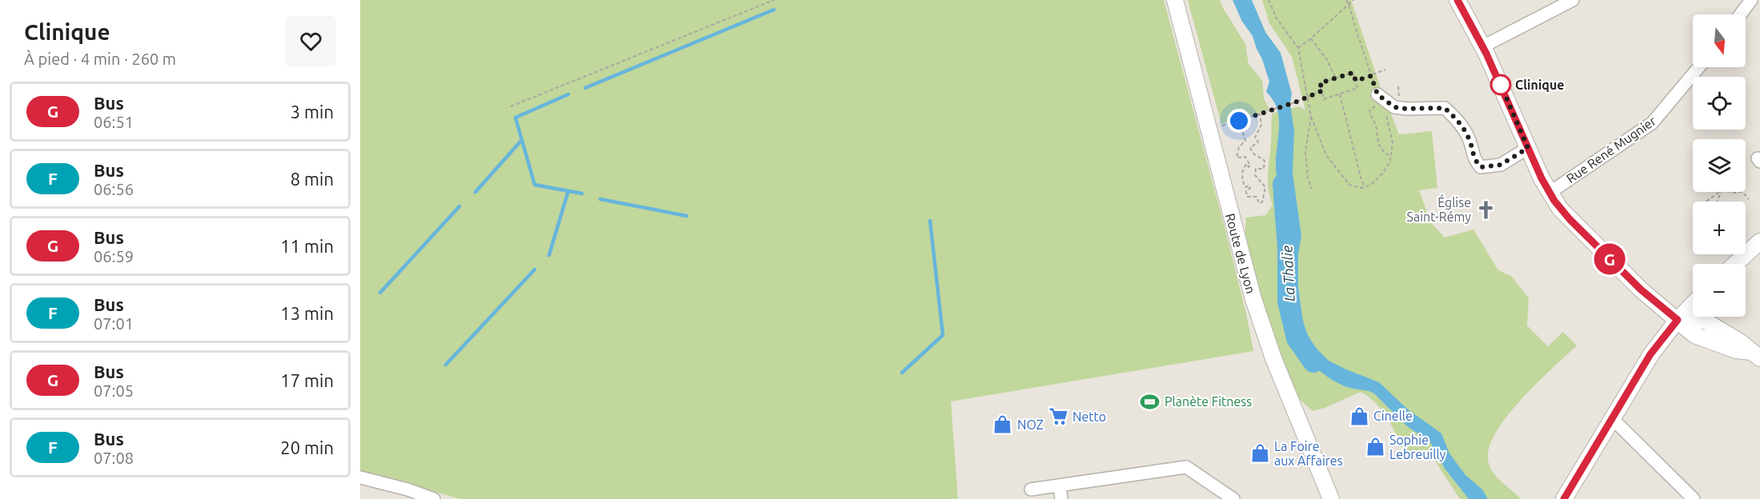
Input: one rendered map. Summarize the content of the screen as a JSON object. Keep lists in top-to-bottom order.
{
  "streets": {
    "main road": ["Route de Lyon"],
    "street": ["Rue René Mugnier"]
  },
  "water": ["La Thalie"],
  "places": {
    "other": ["Clinique"],
    "church": ["Église Saint-Rémy"],
    "sports": ["Planète Fitness"],
    "shop": [
      "Cinelle",
      "NOZ",
      "Sophie Lebreuilly",
      "La Foire aux Affaires"
    ],
    "supermarket": ["Netto"]
  },
  "lines": ["bus line G"],
  "north": "bottom",
  "page": {
    "heading": ["Clinique", "À pied · 4 min · 260 m"],
    "on_map": "G",
    "map_buttons": ["+", "−"],
    "list": [
      {
        "mark": "G",
        "name": "Bus",
        "note": "06:51",
        "value": "3 min"
      },
      {
        "mark": "F",
        "name": "Bus",
        "note": "06:56",
        "value": "8 min"
      },
      {
        "mark": "G",
        "name": "Bus",
        "note": "06:59",
        "value": "11 min"
      },
      {
        "mark": "F",
        "name": "Bus",
        "note": "07:01",
        "value": "13 min"
      },
      {
        "mark": "G",
        "name": "Bus",
        "note": "07:05",
        "value": "17 min"
      },
      {
        "mark": "F",
        "name": "Bus",
        "note": "07:08",
        "value": "20 min"
      }
    ]
  }
}
